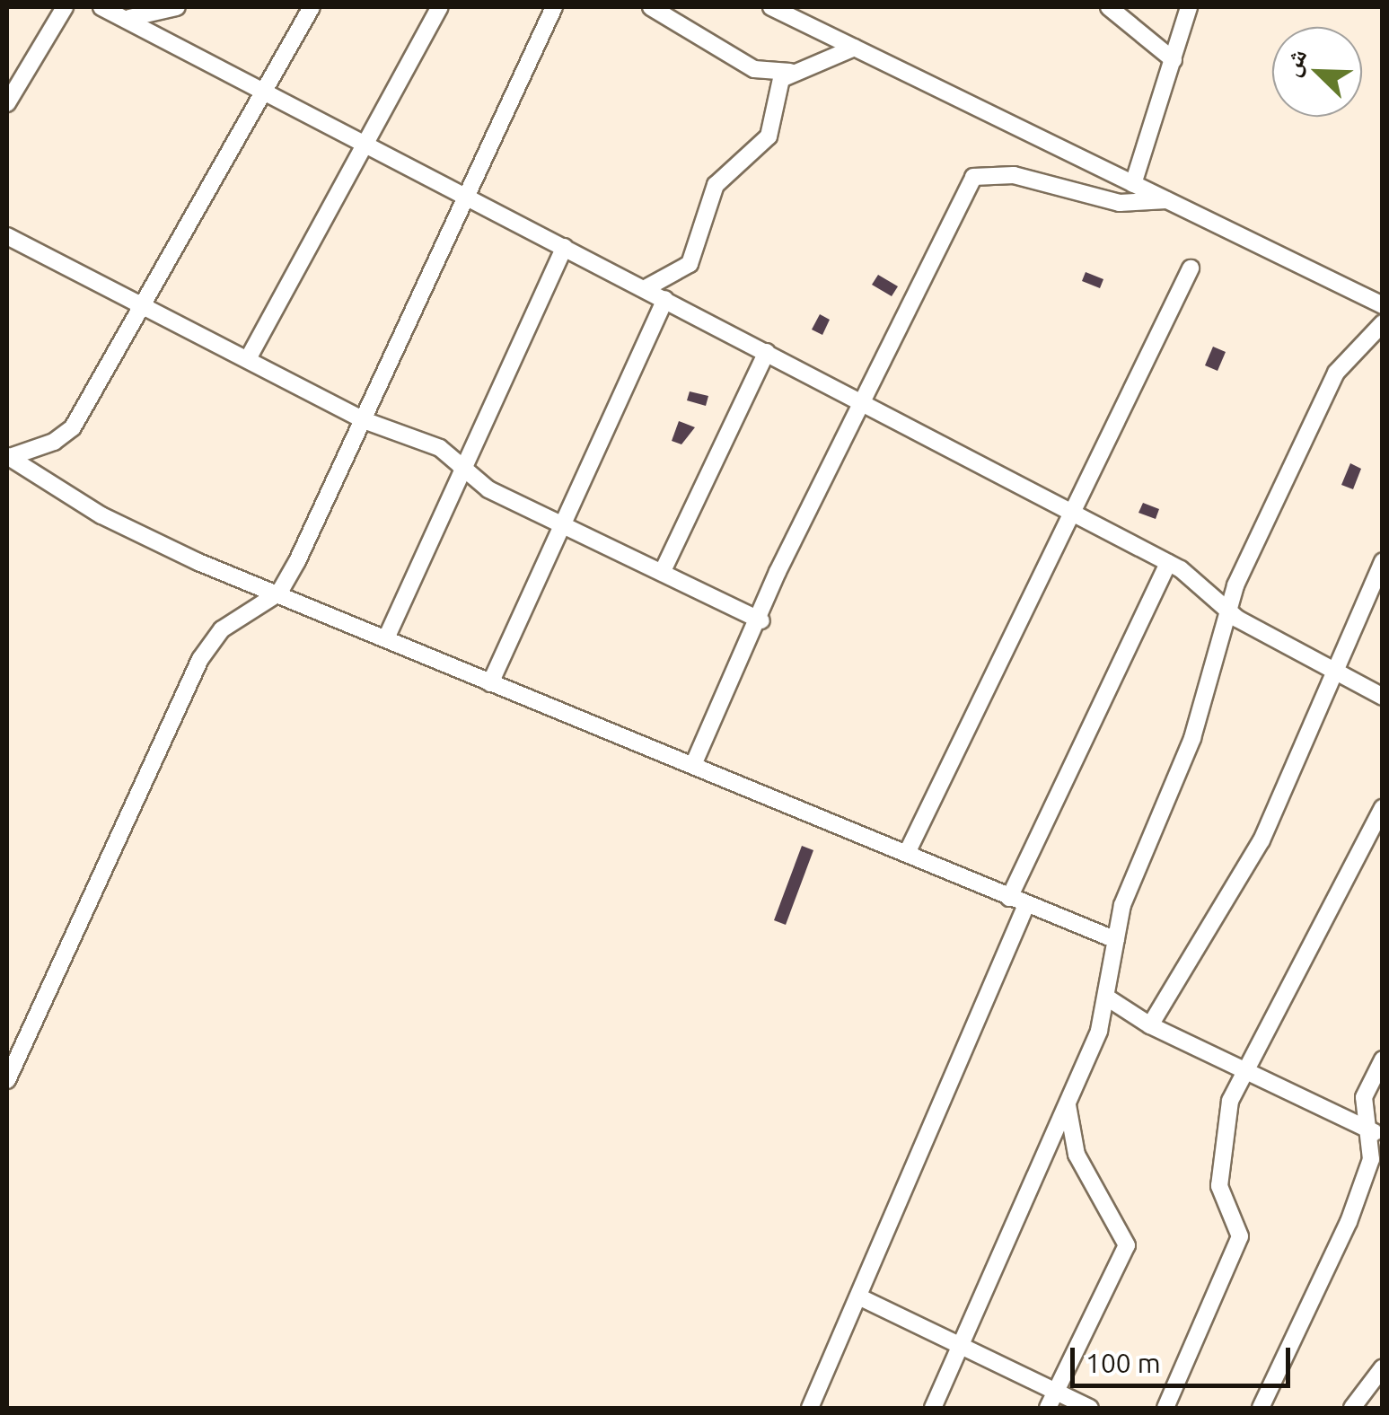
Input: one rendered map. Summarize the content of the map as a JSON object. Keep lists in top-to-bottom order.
{
  "scale_bar": "100 m",
  "north": "top left"
}
